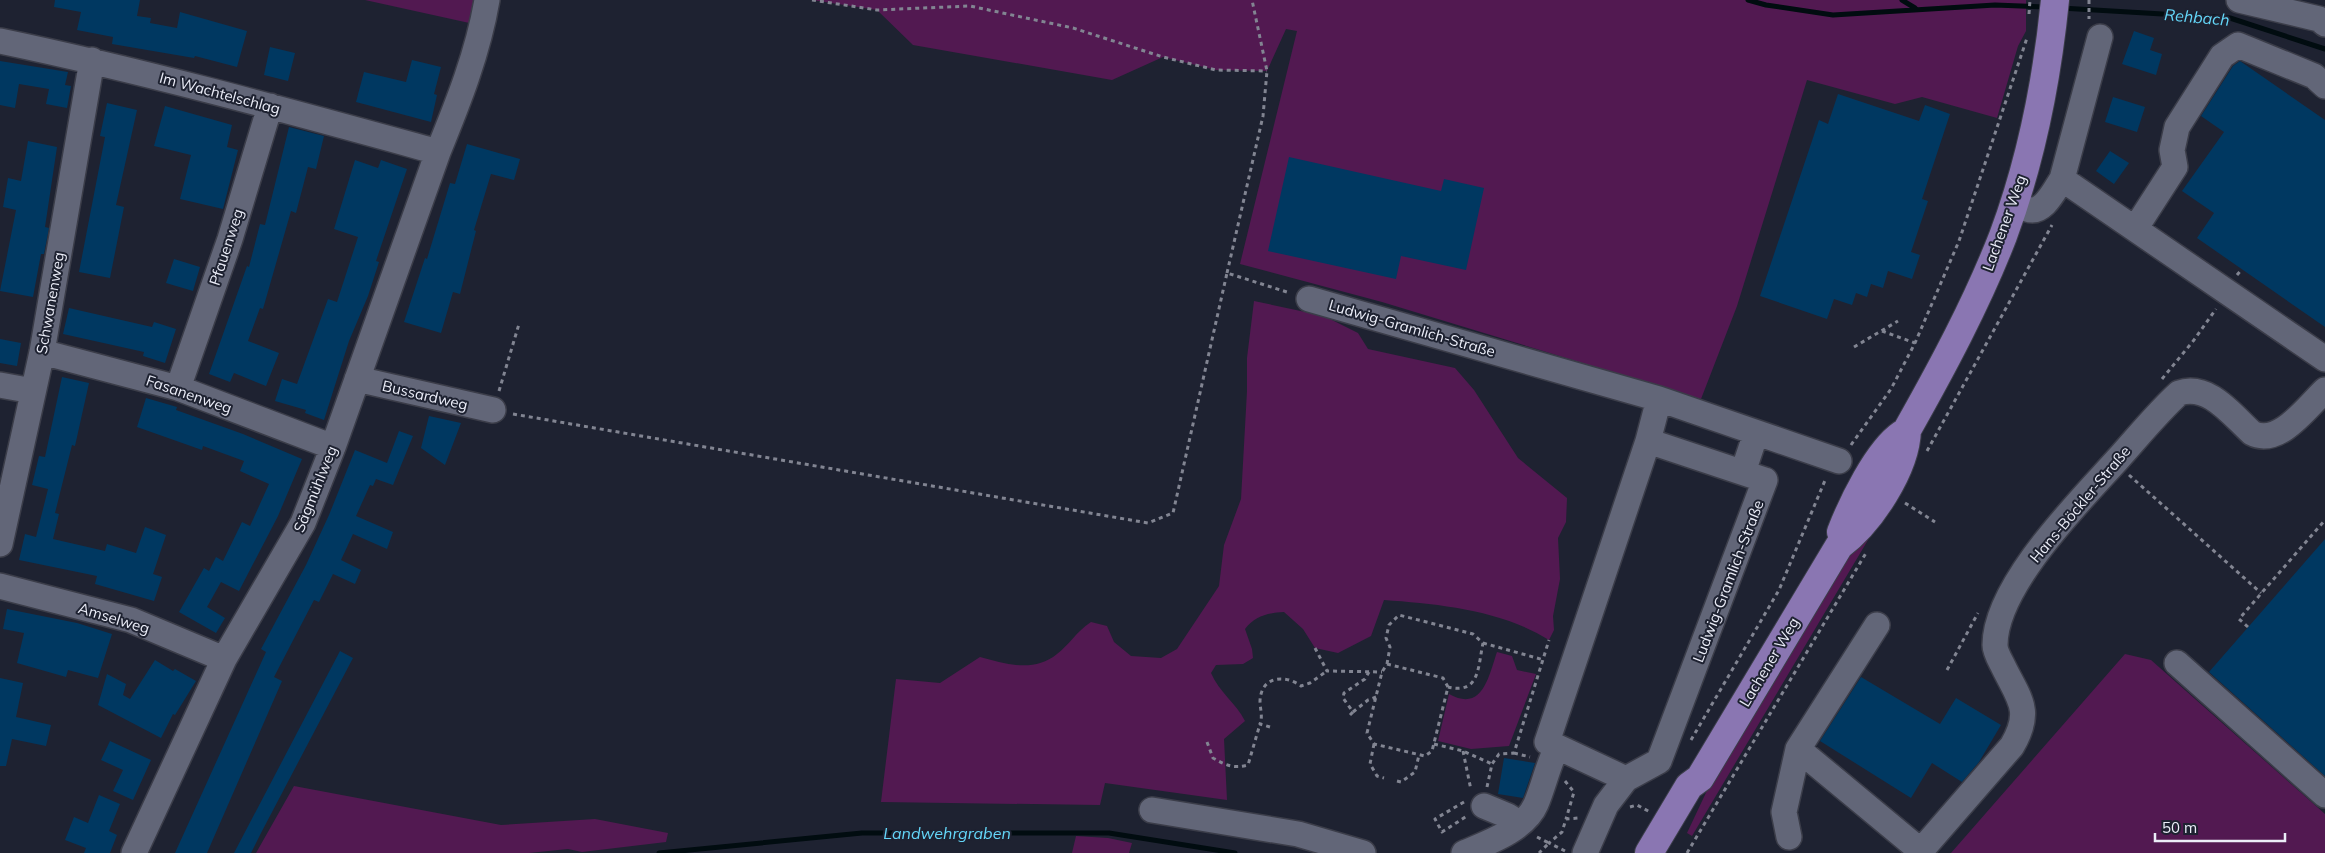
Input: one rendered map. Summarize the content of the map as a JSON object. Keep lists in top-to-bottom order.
{
  "streets": {
    "main road": ["Lachener Weg"],
    "street": [
      "Im Wachtelschlag",
      "Pfauenweg",
      "Schwanenweg",
      "Ludwig-Gramlich-Straße",
      "Fasanenweg",
      "Bussardweg",
      "Sägmühlweg",
      "Hans-Böckler-Straße",
      "Amselweg"
    ]
  },
  "crossings": [
    ["Im Wachtelschlag", "Pfauenweg"],
    ["Im Wachtelschlag", "Schwanenweg"],
    ["Im Wachtelschlag", "Sägmühlweg"],
    ["Pfauenweg", "Fasanenweg"],
    ["Schwanenweg", "Fasanenweg"],
    ["Fasanenweg", "Sägmühlweg"],
    ["Bussardweg", "Sägmühlweg"],
    ["Sägmühlweg", "Amselweg"]
  ],
  "water": ["Rehbach", "Landwehrgraben"],
  "scale_bar": "50 m"
}
